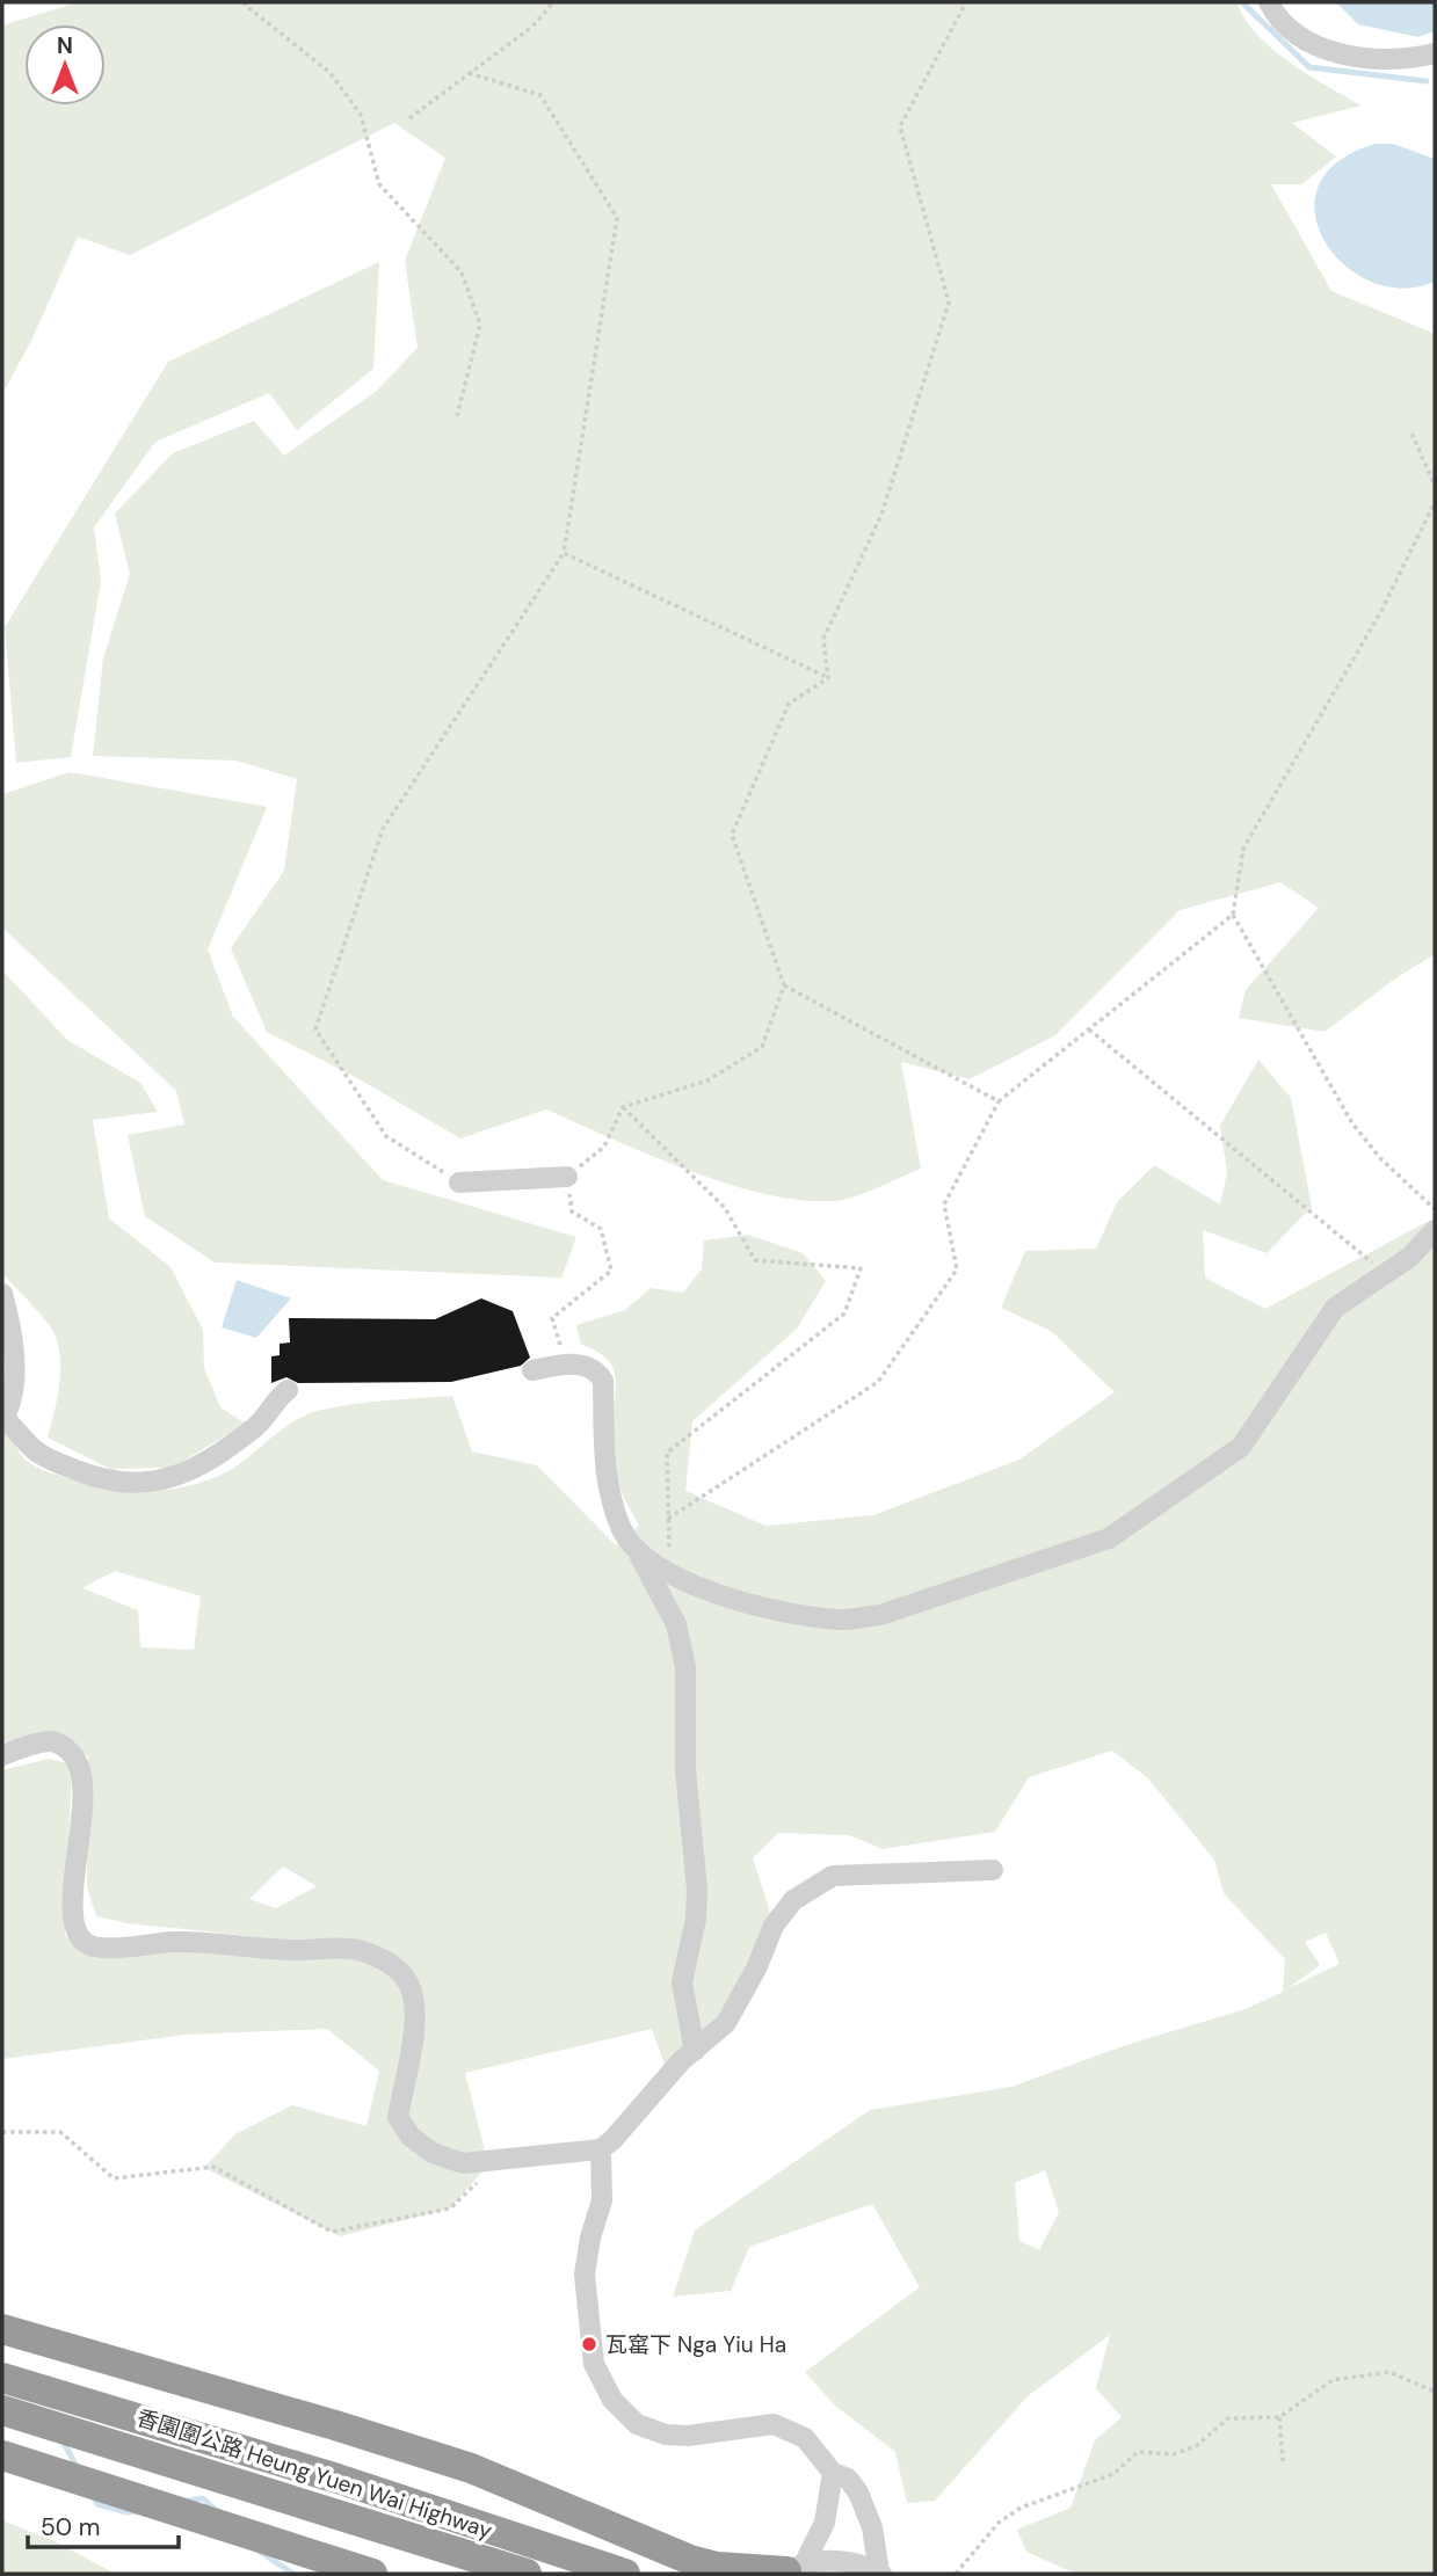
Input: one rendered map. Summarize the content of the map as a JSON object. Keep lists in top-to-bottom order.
{
  "streets": {
    "highway": ["香園圍公路 Heung Yuen Wai Highway"]
  },
  "places": ["瓦窰下 Nga Yiu Ha"],
  "scale_bar": "50 m",
  "north": "top"
}
